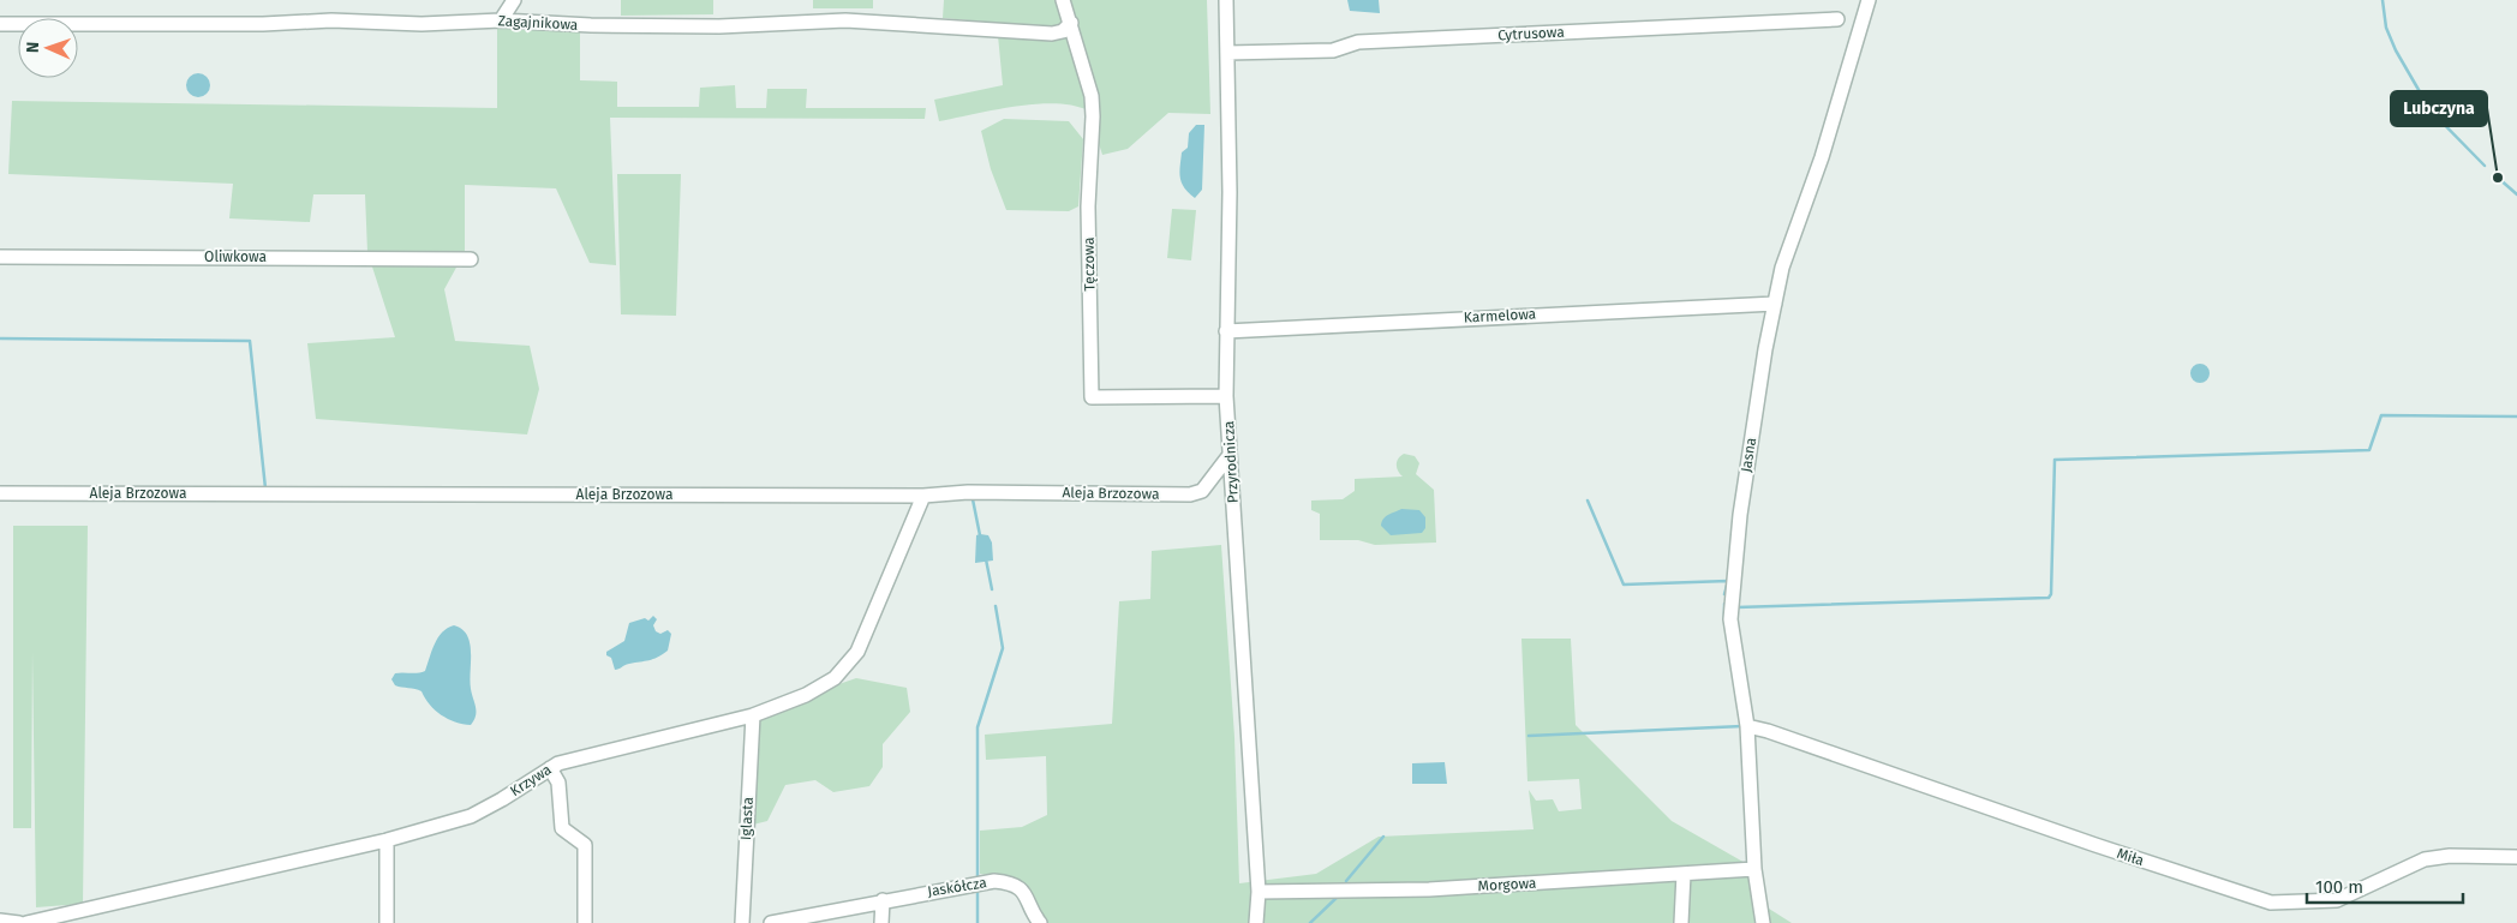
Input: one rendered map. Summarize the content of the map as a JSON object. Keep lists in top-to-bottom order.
{
  "streets": {
    "street": [
      "Zagajnikowa",
      "Cytrusowa",
      "Oliwkowa",
      "Tęczowa",
      "Karmelowa",
      "Jasna",
      "Przyrodnicza",
      "Aleja Brzozowa",
      "Krzywa",
      "Iglasta",
      "Miła",
      "Morgowa",
      "Jaskółcza"
    ]
  },
  "crossings": [
    ["Zagajnikowa", "Tęczowa"],
    ["Cytrusowa", "Przyrodnicza"],
    ["Tęczowa", "Przyrodnicza"],
    ["Karmelowa", "Jasna"],
    ["Karmelowa", "Przyrodnicza"],
    ["Jasna", "Miła"],
    ["Jasna", "Morgowa"],
    ["Przyrodnicza", "Aleja Brzozowa"],
    ["Przyrodnicza", "Morgowa"],
    ["Aleja Brzozowa", "Krzywa"],
    ["Krzywa", "Iglasta"]
  ],
  "places": ["Lubczyna"],
  "scale_bar": "100 m",
  "north": "left"
}
